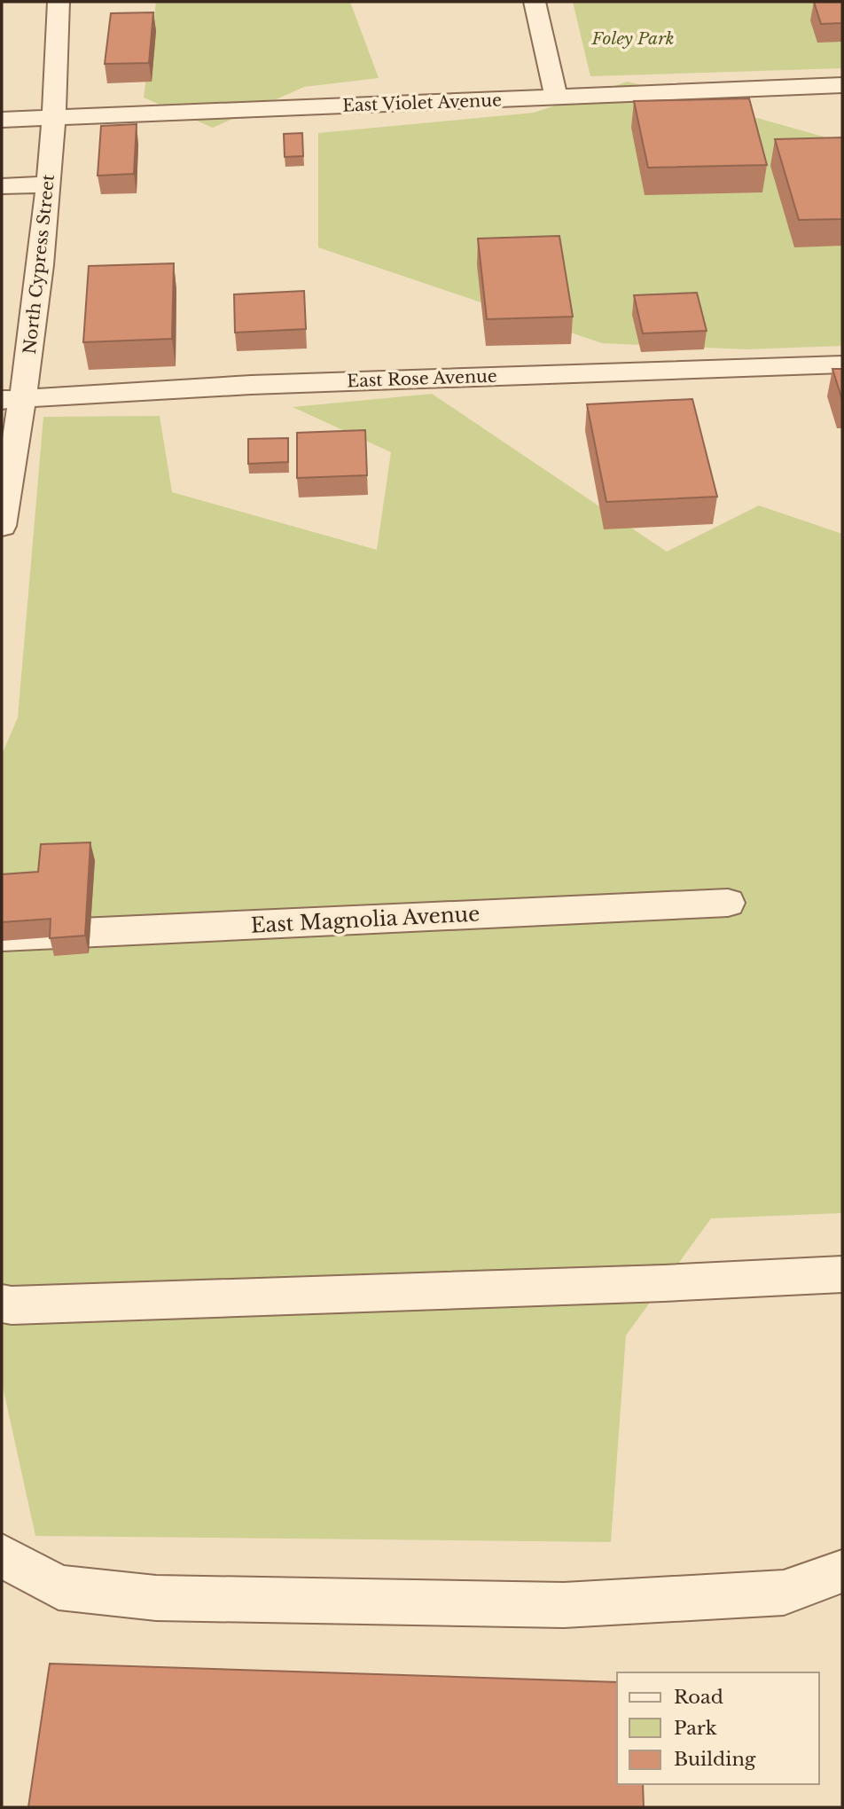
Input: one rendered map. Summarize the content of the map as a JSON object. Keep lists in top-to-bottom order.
{
  "streets": {
    "street": [
      "East Violet Avenue",
      "North Cypress Street",
      "East Rose Avenue",
      "East Magnolia Avenue"
    ]
  },
  "crossings": [
    ["East Violet Avenue", "North Cypress Street"],
    ["North Cypress Street", "East Rose Avenue"]
  ],
  "parks": ["Foley Park"],
  "legend": ["Road", "Park", "Building"]
}
